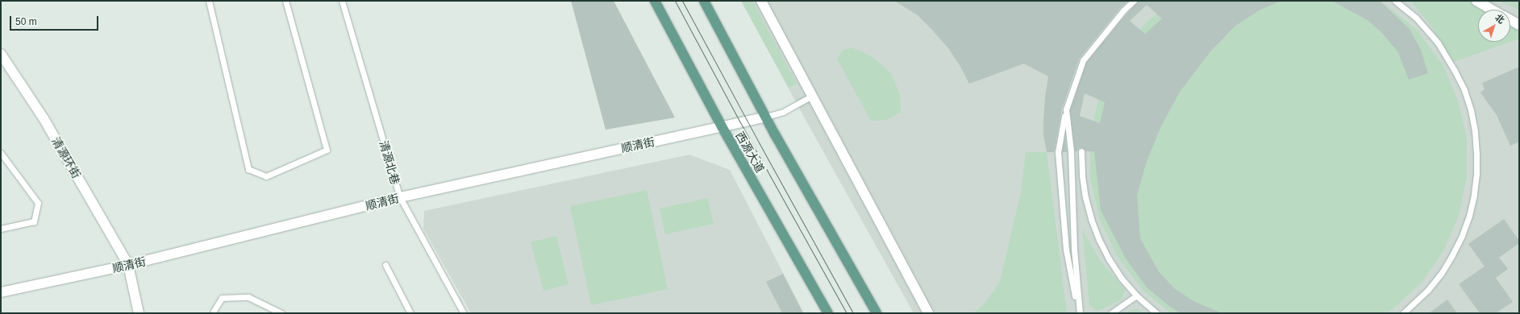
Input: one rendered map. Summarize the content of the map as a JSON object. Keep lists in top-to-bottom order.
{
  "streets": {
    "main road": ["西源大道"],
    "street": ["顺清街", "清源环街"],
    "lane": ["清源北巷"]
  },
  "crossings": [
    ["顺清街", "西源大道"],
    ["顺清街", "清源环街"],
    ["顺清街", "清源北巷"]
  ],
  "scale_bar": "50 m",
  "north": "top right"
}
